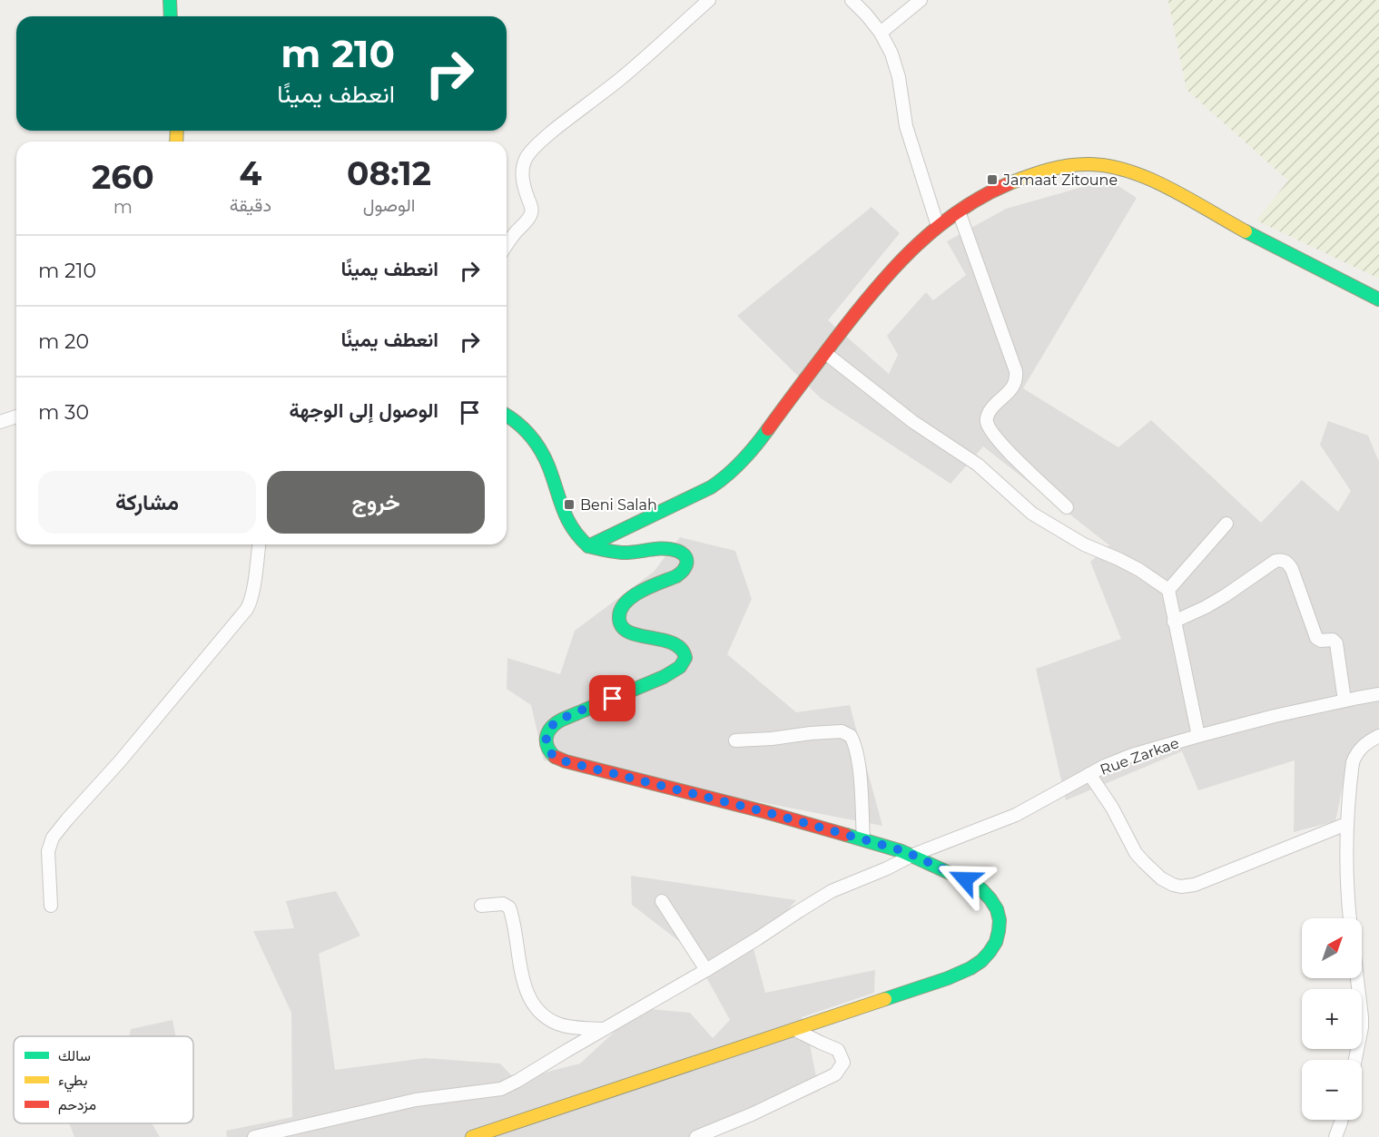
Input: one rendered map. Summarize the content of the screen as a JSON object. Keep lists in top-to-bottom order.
{
  "streets": {
    "street": ["Rue Zarkae"]
  },
  "places": {
    "transit": ["Jamaat Zitoune", "Beni Salah"]
  },
  "legend": ["سالك", "بطيء", "مزدحم"],
  "north": "top right",
  "page": {
    "turn": ["210 m", "انعطف يمينًا"],
    "eta": [
      "08:12",
      "الوصول",
      "4",
      "دقيقة",
      "260",
      "m"
    ],
    "list": [
      {
        "name": "انعطف يمينًا",
        "value": "210 m"
      },
      {
        "name": "انعطف يمينًا",
        "value": "20 m"
      },
      {
        "name": "الوصول إلى الوجهة",
        "value": "30 m"
      }
    ],
    "buttons": ["خروج", "مشاركة"],
    "map_buttons": ["+", "−"]
  }
}
